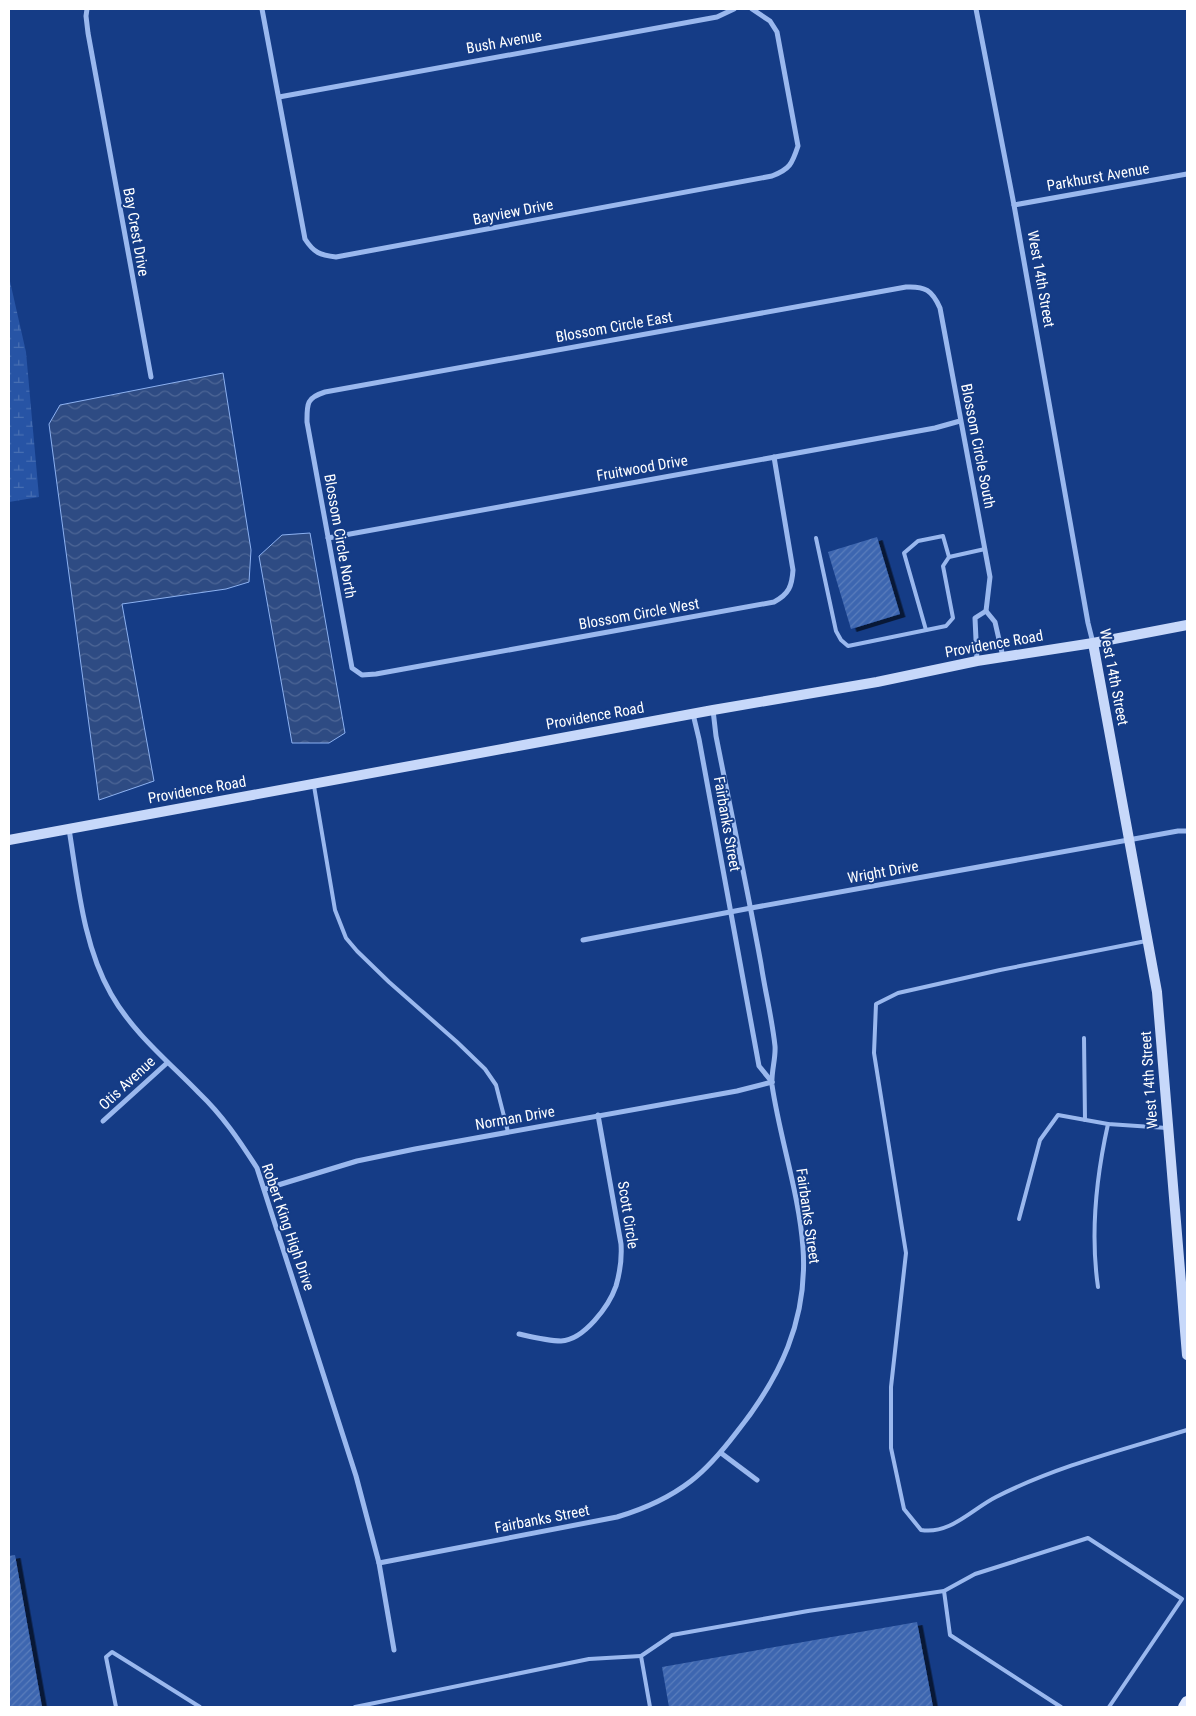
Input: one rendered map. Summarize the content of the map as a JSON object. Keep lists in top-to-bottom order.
{
  "streets": {
    "street": [
      "Bush Avenue",
      "Parkhurst Avenue",
      "Bayview Drive",
      "Bay Crest Drive",
      "West 14th Street",
      "Blossom Circle East",
      "Blossom Circle South",
      "Fruitwood Drive",
      "Blossom Circle North",
      "Blossom Circle West",
      "Providence Road",
      "Fairbanks Street",
      "Wright Drive",
      "Otis Avenue",
      "Norman Drive",
      "Scott Circle",
      "Robert King High Drive"
    ]
  },
  "crossings": [
    ["Bush Avenue", "Bayview Drive"],
    ["Parkhurst Avenue", "West 14th Street"],
    ["West 14th Street", "Providence Road"],
    ["West 14th Street", "Wright Drive"],
    ["Blossom Circle East", "Blossom Circle South"],
    ["Blossom Circle East", "Blossom Circle North"],
    ["Blossom Circle South", "Fruitwood Drive"],
    ["Blossom Circle South", "Providence Road"],
    ["Fruitwood Drive", "Blossom Circle North"],
    ["Fruitwood Drive", "Blossom Circle West"],
    ["Blossom Circle North", "Blossom Circle West"],
    ["Providence Road", "Fairbanks Street"],
    ["Providence Road", "Robert King High Drive"],
    ["Fairbanks Street", "Wright Drive"],
    ["Fairbanks Street", "Norman Drive"],
    ["Fairbanks Street", "Robert King High Drive"],
    ["Otis Avenue", "Robert King High Drive"],
    ["Norman Drive", "Scott Circle"],
    ["Norman Drive", "Robert King High Drive"]
  ]
}
